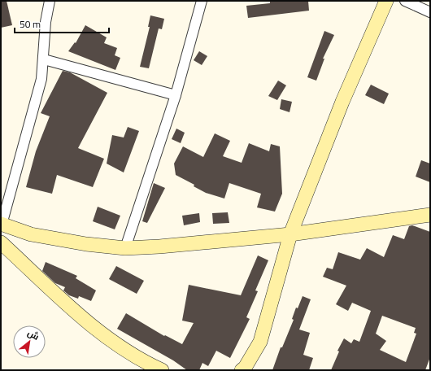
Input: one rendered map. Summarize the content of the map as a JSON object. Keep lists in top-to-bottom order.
{
  "scale_bar": "50 m",
  "north": "top right"
}
